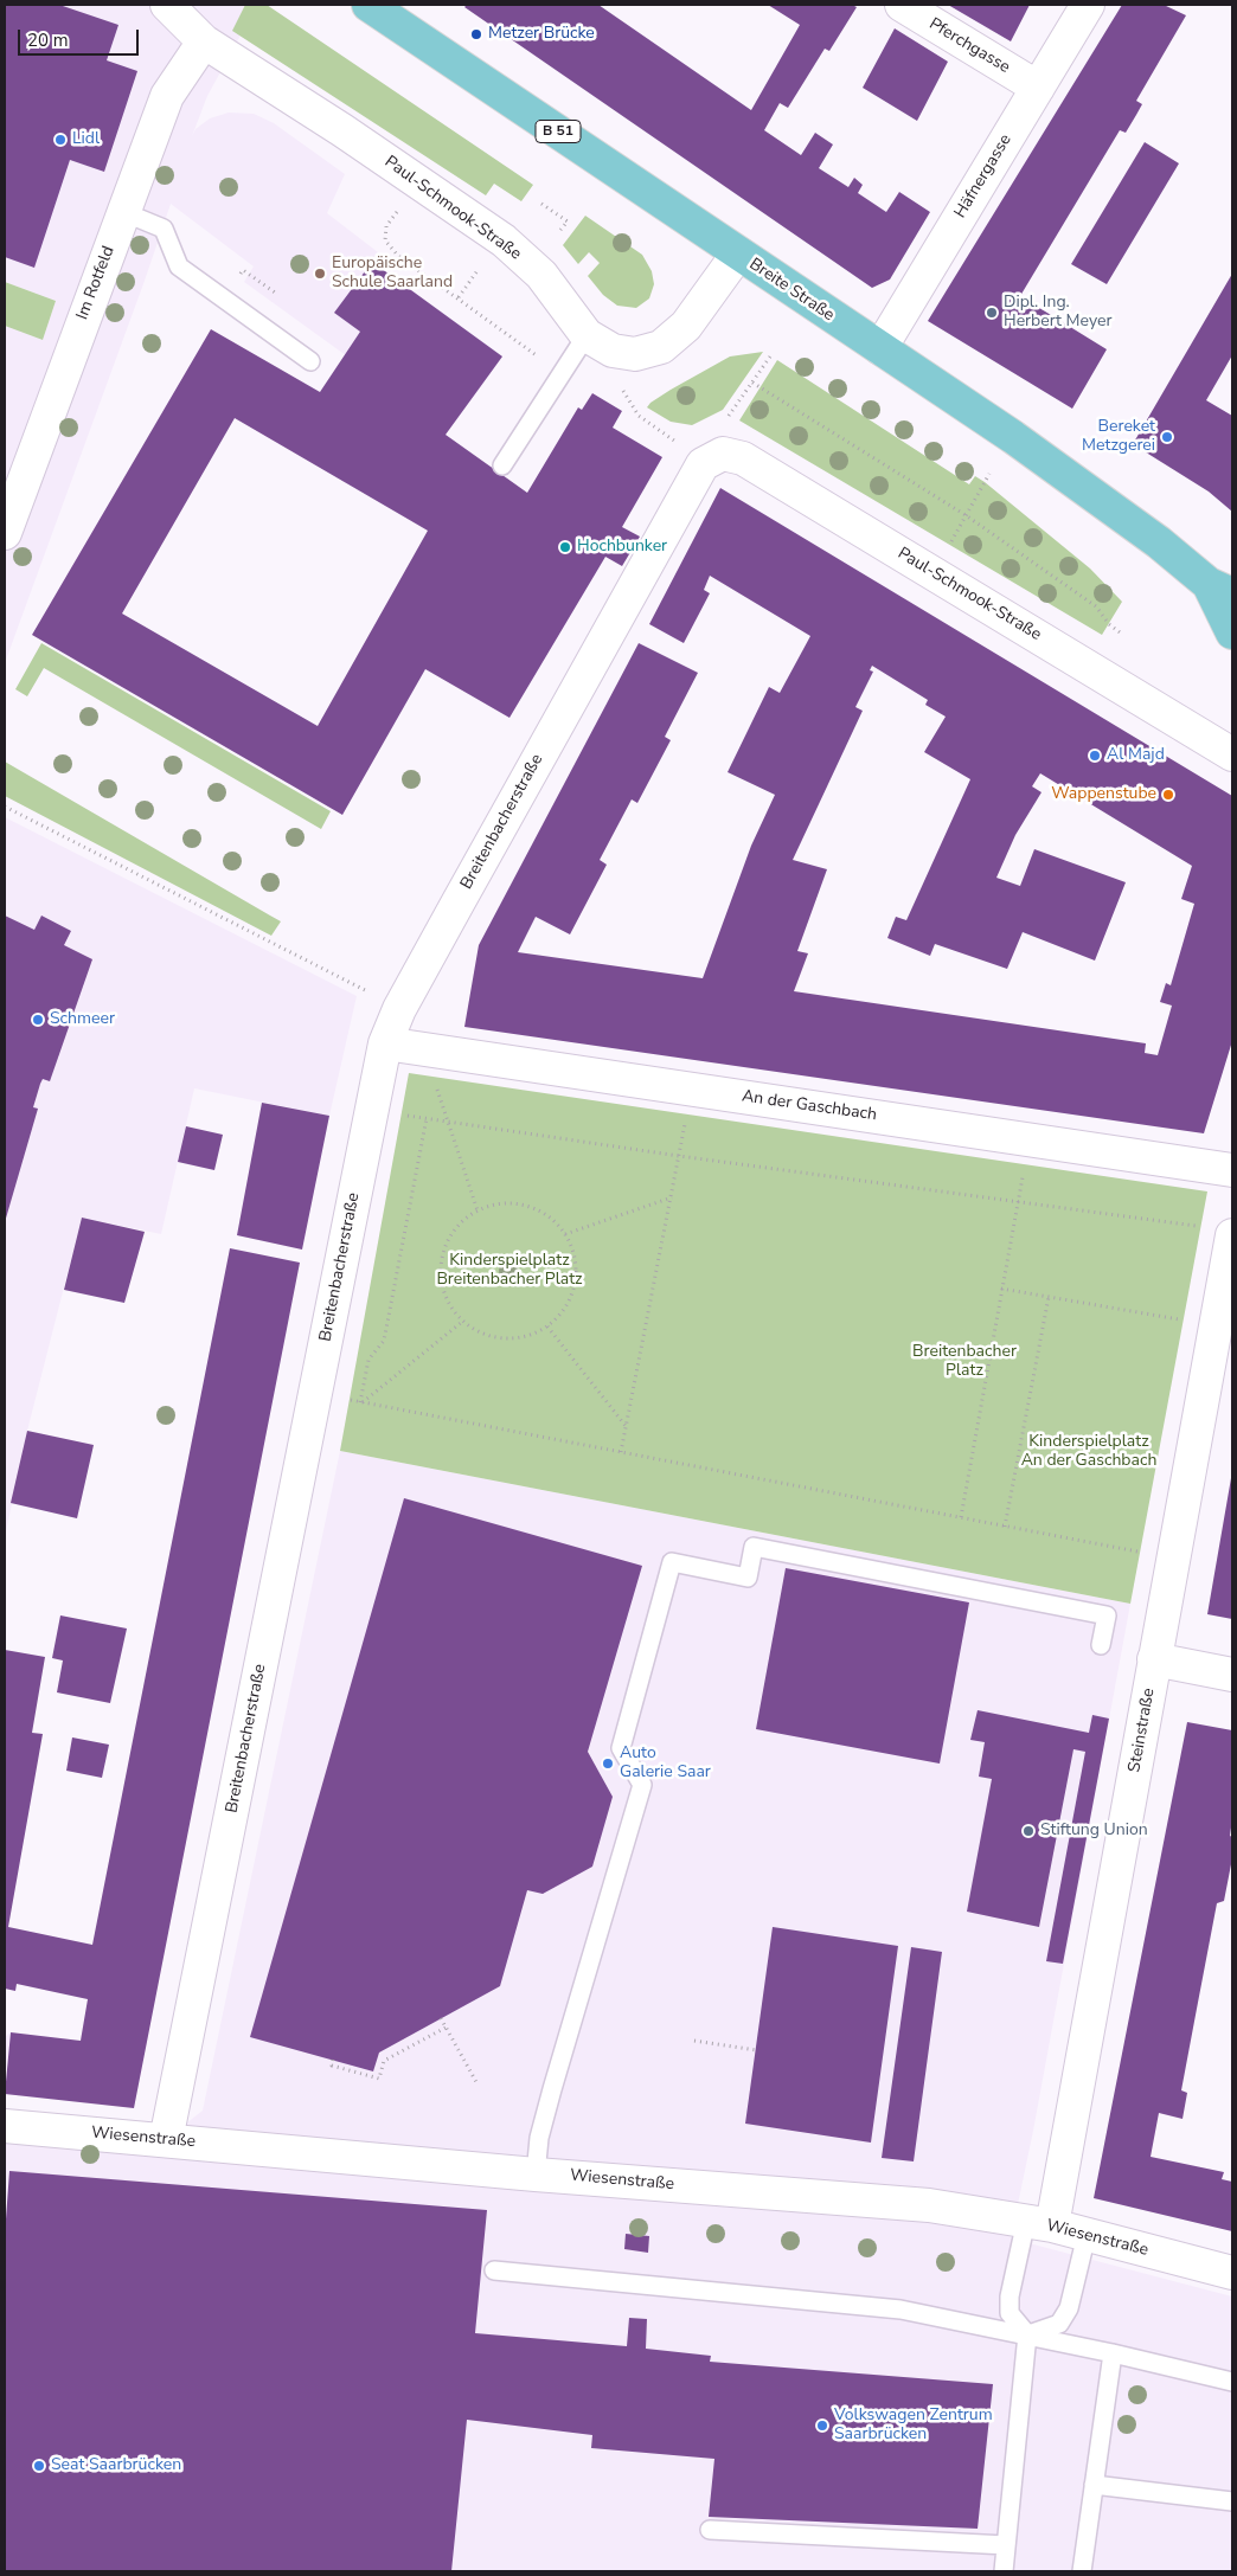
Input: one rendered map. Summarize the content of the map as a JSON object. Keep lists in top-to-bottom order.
{
  "streets": {
    "main road": ["B 51", "Breite Straße"],
    "street": [
      "Pferchgasse",
      "Häfnergasse",
      "Paul-Schmook-Straße",
      "Im Rotfeld",
      "Breitenbacherstraße",
      "An der Gaschbach",
      "Steinstraße",
      "Wiesenstraße"
    ]
  },
  "crossings": [
    ["Pferchgasse", "Häfnergasse"],
    ["Häfnergasse", "Breite Straße"],
    ["Paul-Schmook-Straße", "Im Rotfeld"],
    ["Paul-Schmook-Straße", "Breite Straße"],
    ["Paul-Schmook-Straße", "Breitenbacherstraße"],
    ["Breitenbacherstraße", "An der Gaschbach"],
    ["Breitenbacherstraße", "Wiesenstraße"],
    ["Steinstraße", "Wiesenstraße"]
  ],
  "parks": ["Kinderspielplatz Breitenbacher Platz", "Breitenbacher Platz", "Kinderspielplatz An der Gaschbach"],
  "places": [
    "Metzer Brücke",
    "Lidl",
    "Europäische Schule Saarland",
    "Dipl. Ing. Herbert Meyer",
    "Bereket Metzgerei",
    "Hochbunker",
    "Al Majd",
    "Wappenstube",
    "Schmeer",
    "Auto Galerie Saar",
    "Stiftung Union",
    "Volkswagen Zentrum Saarbrücken",
    "Seat Saarbrücken"
  ],
  "scale_bar": "20 m"
}
